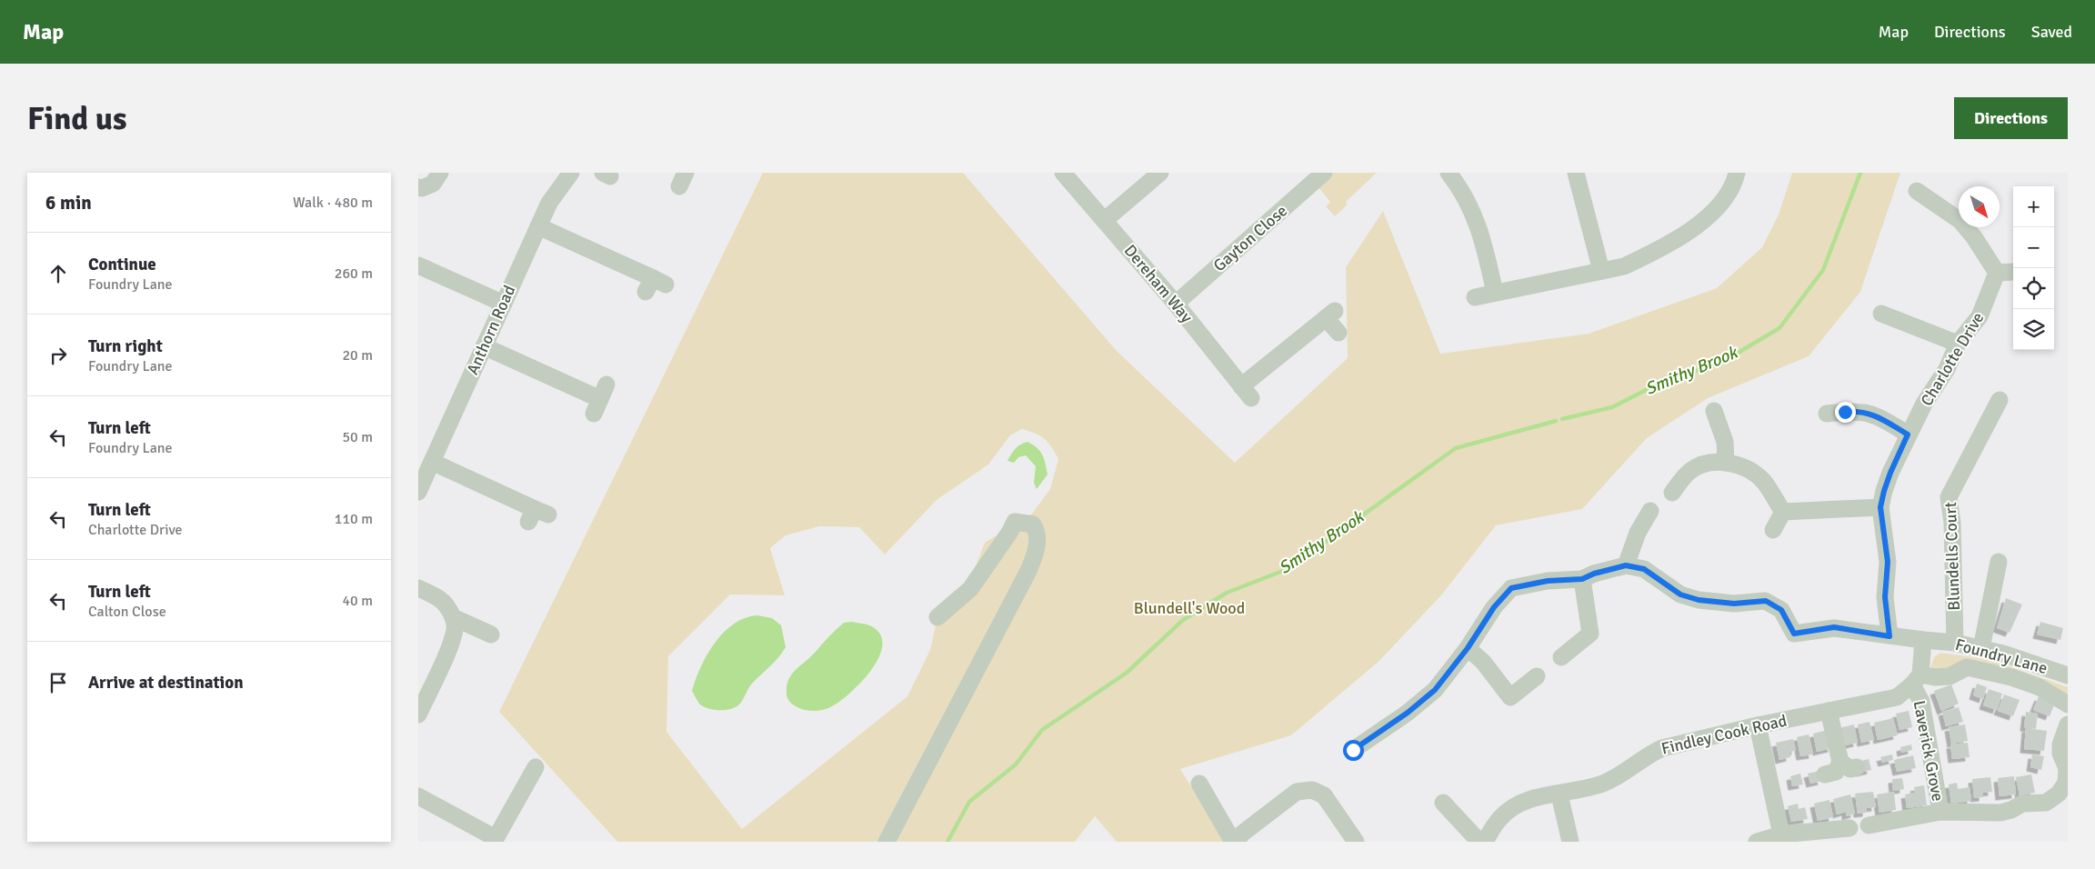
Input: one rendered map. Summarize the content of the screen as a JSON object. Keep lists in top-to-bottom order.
{
  "streets": {
    "street": [
      "Gayton Close",
      "Dereham Way",
      "Anthorn Road",
      "Charlotte Drive",
      "Blundells Court",
      "Foundry Lane",
      "Findley Cook Road",
      "Laverick Grove"
    ]
  },
  "crossings": [
    ["Gayton Close", "Dereham Way"],
    ["Charlotte Drive", "Foundry Lane"],
    ["Blundells Court", "Foundry Lane"],
    ["Findley Cook Road", "Laverick Grove"]
  ],
  "water": ["Smithy Brook"],
  "parks": ["Blundell's Wood"],
  "north": "bottom right",
  "page": {
    "header": "Map",
    "nav": ["Map", "Directions", "Saved"],
    "buttons": "Directions",
    "title": "Find us",
    "heading": ["6 min", "Walk · 480 m"],
    "map_buttons": ["+", "−"],
    "list": [
      ["Continue", "Foundry Lane", "260 m"],
      ["Turn right", "Foundry Lane", "20 m"],
      ["Turn left", "Foundry Lane", "50 m"],
      ["Turn left", "Charlotte Drive", "110 m"],
      ["Turn left", "Calton Close", "40 m"],
      "Arrive at destination"
    ]
  }
}
